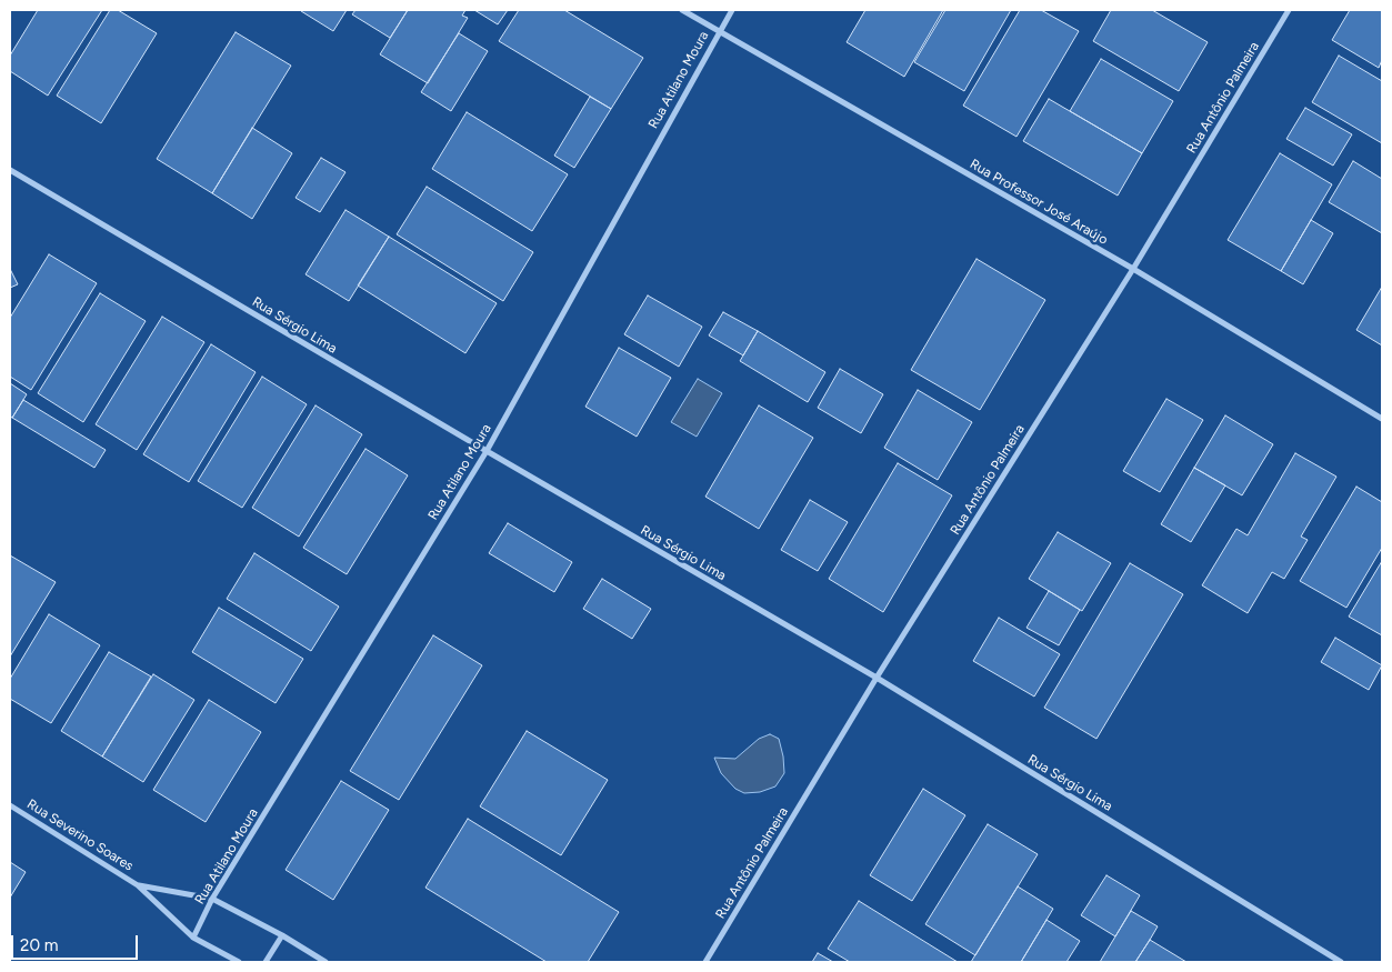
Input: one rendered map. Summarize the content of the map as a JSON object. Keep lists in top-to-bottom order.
{
  "streets": {
    "street": [
      "Rua Atilano Moura",
      "Rua Antônio Palmeira",
      "Rua Professor José Araújo",
      "Rua Sérgio Lima",
      "Rua Severino Soares"
    ]
  },
  "crossings": [
    ["Rua Atilano Moura", "Rua Professor José Araújo"],
    ["Rua Atilano Moura", "Rua Sérgio Lima"],
    ["Rua Atilano Moura", "Rua Severino Soares"],
    ["Rua Antônio Palmeira", "Rua Professor José Araújo"],
    ["Rua Antônio Palmeira", "Rua Sérgio Lima"]
  ],
  "scale_bar": "20 m"
}
